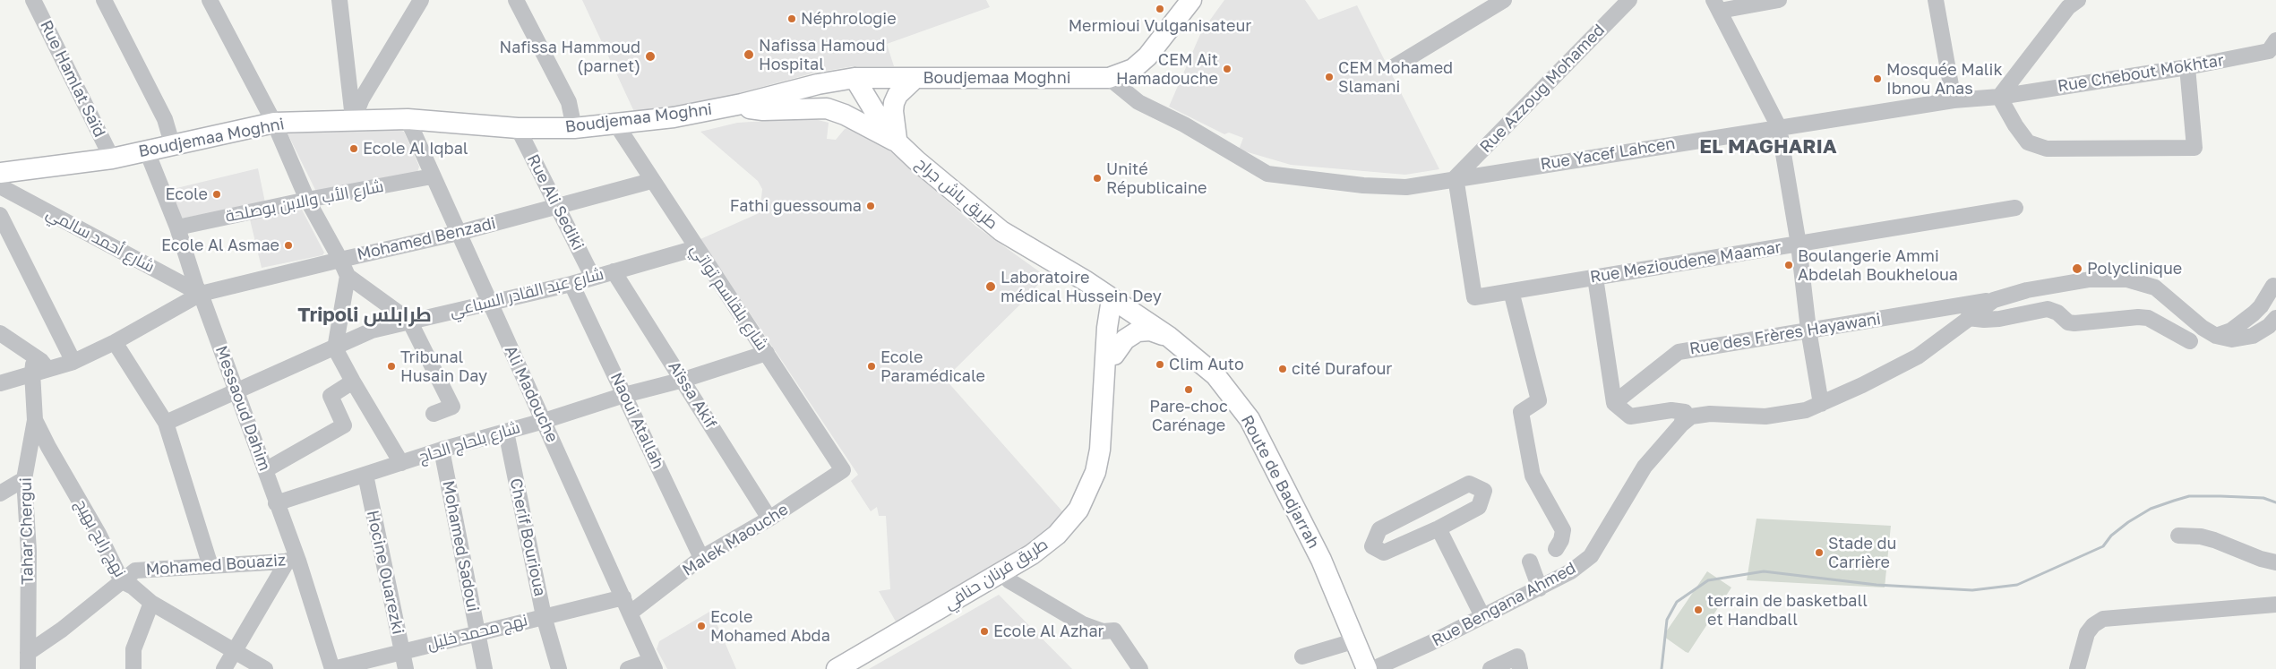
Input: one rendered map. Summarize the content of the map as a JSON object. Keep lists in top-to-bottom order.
{
  "streets": {
    "main road": [
      "Boudjemaa Moghni",
      "طريق باش جراح",
      "Route de Badjarrah",
      "طريق فرنان حنافي"
    ],
    "street": [
      "Rue Chebout Mokhtar",
      "Rue Hamlat Saïd",
      "Rue Azzoug Mohamed",
      "Rue Yacef Lahcen",
      "شارع الأب والابن بوصلحة",
      "Rue Ali Sediki",
      "Mohamed Benzadi",
      "شارع أحمد سالمي",
      "Rue Mezioudene Maamar",
      "شارع عبد القادر السباعي",
      "شارع بلقاسم تواتي",
      "Rue des Frères Hayawani",
      "Ali Madouche",
      "Aïssa Akif",
      "Messaoud Dahim",
      "Naoui Atallah",
      "شارع بلحاج الحاج",
      "Tahar Chergui",
      "Cherif Bourioua",
      "نهج رابح بهيج",
      "Malek Maouche",
      "Mohamed Sadoui",
      "Mohamed Bouaziz",
      "Hocine Ouarezki",
      "Rue Bengana Ahmed",
      "نهج محمد خليل"
    ]
  },
  "crossings": [
    ["Rue Chebout Mokhtar", "Rue Yacef Lahcen"],
    ["Boudjemaa Moghni", "Rue Hamlat Saïd"],
    ["Boudjemaa Moghni", "Rue Yacef Lahcen"],
    ["Boudjemaa Moghni", "طريق باش جراح"],
    ["Boudjemaa Moghni", "Rue Ali Sediki"],
    ["Boudjemaa Moghni", "شارع بلقاسم تواتي"],
    ["Boudjemaa Moghni", "Ali Madouche"],
    ["Boudjemaa Moghni", "Messaoud Dahim"],
    ["Rue Azzoug Mohamed", "Rue Yacef Lahcen"],
    ["Rue Azzoug Mohamed", "Rue Mezioudene Maamar"],
    ["Rue Yacef Lahcen", "Rue Mezioudene Maamar"],
    ["طريق باش جراح", "Route de Badjarrah"],
    ["طريق باش جراح", "طريق فرنان حنافي"],
    ["شارع الأب والابن بوصلحة", "Ali Madouche"],
    ["شارع الأب والابن بوصلحة", "Messaoud Dahim"],
    ["Rue Ali Sediki", "Mohamed Benzadi"],
    ["Rue Ali Sediki", "شارع عبد القادر السباعي"],
    ["Mohamed Benzadi", "شارع أحمد سالمي"],
    ["Mohamed Benzadi", "شارع بلقاسم تواتي"],
    ["Mohamed Benzadi", "Ali Madouche"],
    ["Mohamed Benzadi", "Messaoud Dahim"],
    ["Mohamed Benzadi", "Tahar Chergui"],
    ["شارع أحمد سالمي", "Messaoud Dahim"],
    ["شارع عبد القادر السباعي", "شارع بلقاسم تواتي"],
    ["شارع عبد القادر السباعي", "Ali Madouche"],
    ["شارع عبد القادر السباعي", "Aïssa Akif"],
    ["شارع عبد القادر السباعي", "Messaoud Dahim"],
    ["شارع عبد القادر السباعي", "Naoui Atallah"],
    ["شارع بلقاسم تواتي", "شارع بلحاج الحاج"],
    ["شارع بلقاسم تواتي", "Malek Maouche"],
    ["Rue des Frères Hayawani", "Rue Bengana Ahmed"],
    ["Ali Madouche", "شارع بلحاج الحاج"],
    ["Ali Madouche", "Malek Maouche"],
    ["Ali Madouche", "نهج محمد خليل"],
    ["Aïssa Akif", "شارع بلحاج الحاج"],
    ["Aïssa Akif", "Malek Maouche"],
    ["Messaoud Dahim", "شارع بلحاج الحاج"],
    ["Messaoud Dahim", "Mohamed Bouaziz"],
    ["Messaoud Dahim", "نهج محمد خليل"],
    ["Naoui Atallah", "شارع بلحاج الحاج"],
    ["Naoui Atallah", "Malek Maouche"],
    ["شارع بلحاج الحاج", "Cherif Bourioua"],
    ["شارع بلحاج الحاج", "Mohamed Sadoui"],
    ["شارع بلحاج الحاج", "Hocine Ouarezki"],
    ["Route de Badjarrah", "طريق فرنان حنافي"],
    ["Tahar Chergui", "نهج رابح بهيج"],
    ["Tahar Chergui", "Mohamed Bouaziz"],
    ["Cherif Bourioua", "نهج محمد خليل"],
    ["نهج رابح بهيج", "Mohamed Bouaziz"],
    ["Mohamed Sadoui", "نهج محمد خليل"],
    ["Hocine Ouarezki", "نهج محمد خليل"]
  ],
  "districts": ["EL MAGHARIA", "Tripoli طرابلس"],
  "places": [
    "Mermioui Vulganisateur",
    "Néphrologie",
    "Nafissa Hamoud Hospital",
    "Nafissa Hammoud (parnet)",
    "CEM Ait Hamadouche",
    "CEM Mohamed Slamani",
    "Mosquée Malik Ibnou Anas",
    "Ecole Al Iqbal",
    "Unité Républicaine",
    "Ecole",
    "Fathi guessouma",
    "Ecole Al Asmae",
    "Boulangerie Ammi Abdelah Boukheloua",
    "Polyclinique",
    "Laboratoire médical Hussein Dey",
    "Clim Auto",
    "Tribunal Husain Day",
    "Ecole Paramédicale",
    "cité Durafour",
    "Pare-choc Carénage",
    "Stade du Carrière",
    "terrain de basketball et Handball",
    "Ecole Mohamed Abda",
    "Ecole Al Azhar"
  ]
}
